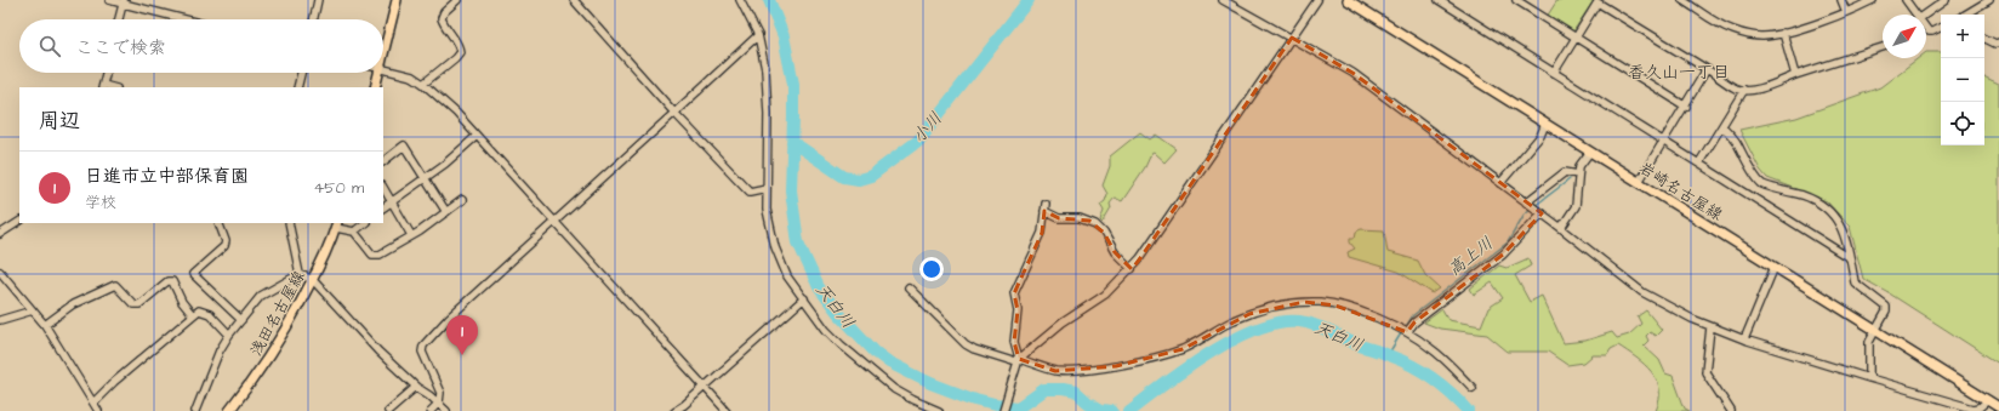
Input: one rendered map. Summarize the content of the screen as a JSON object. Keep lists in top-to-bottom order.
{
  "streets": {
    "main road": ["岩崎名古屋線", "浅田名古屋線"]
  },
  "districts": ["香久山一丁目"],
  "water": ["小川", "高上川", "天白川"],
  "north": "top right",
  "page": {
    "map_buttons": ["+", "−"],
    "search": "ここで検索",
    "heading": "周辺",
    "list": [
      {
        "mark": "1",
        "name": "日進市立中部保育園",
        "note": "学校",
        "value": "450 m"
      }
    ],
    "pins": "1"
  }
}
